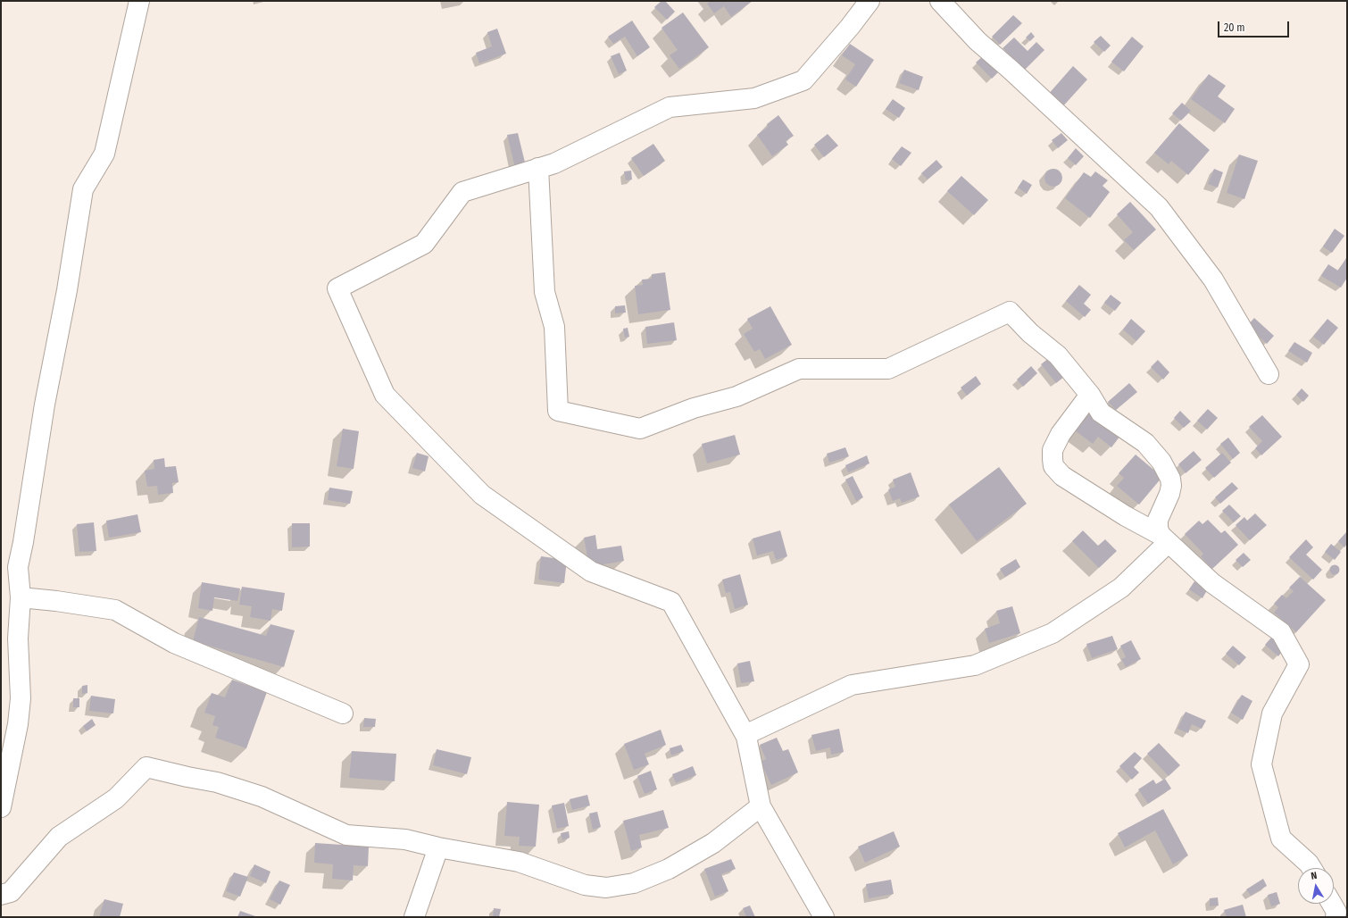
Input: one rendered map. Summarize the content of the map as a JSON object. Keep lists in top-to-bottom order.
{
  "scale_bar": "20 m",
  "north": "top"
}
